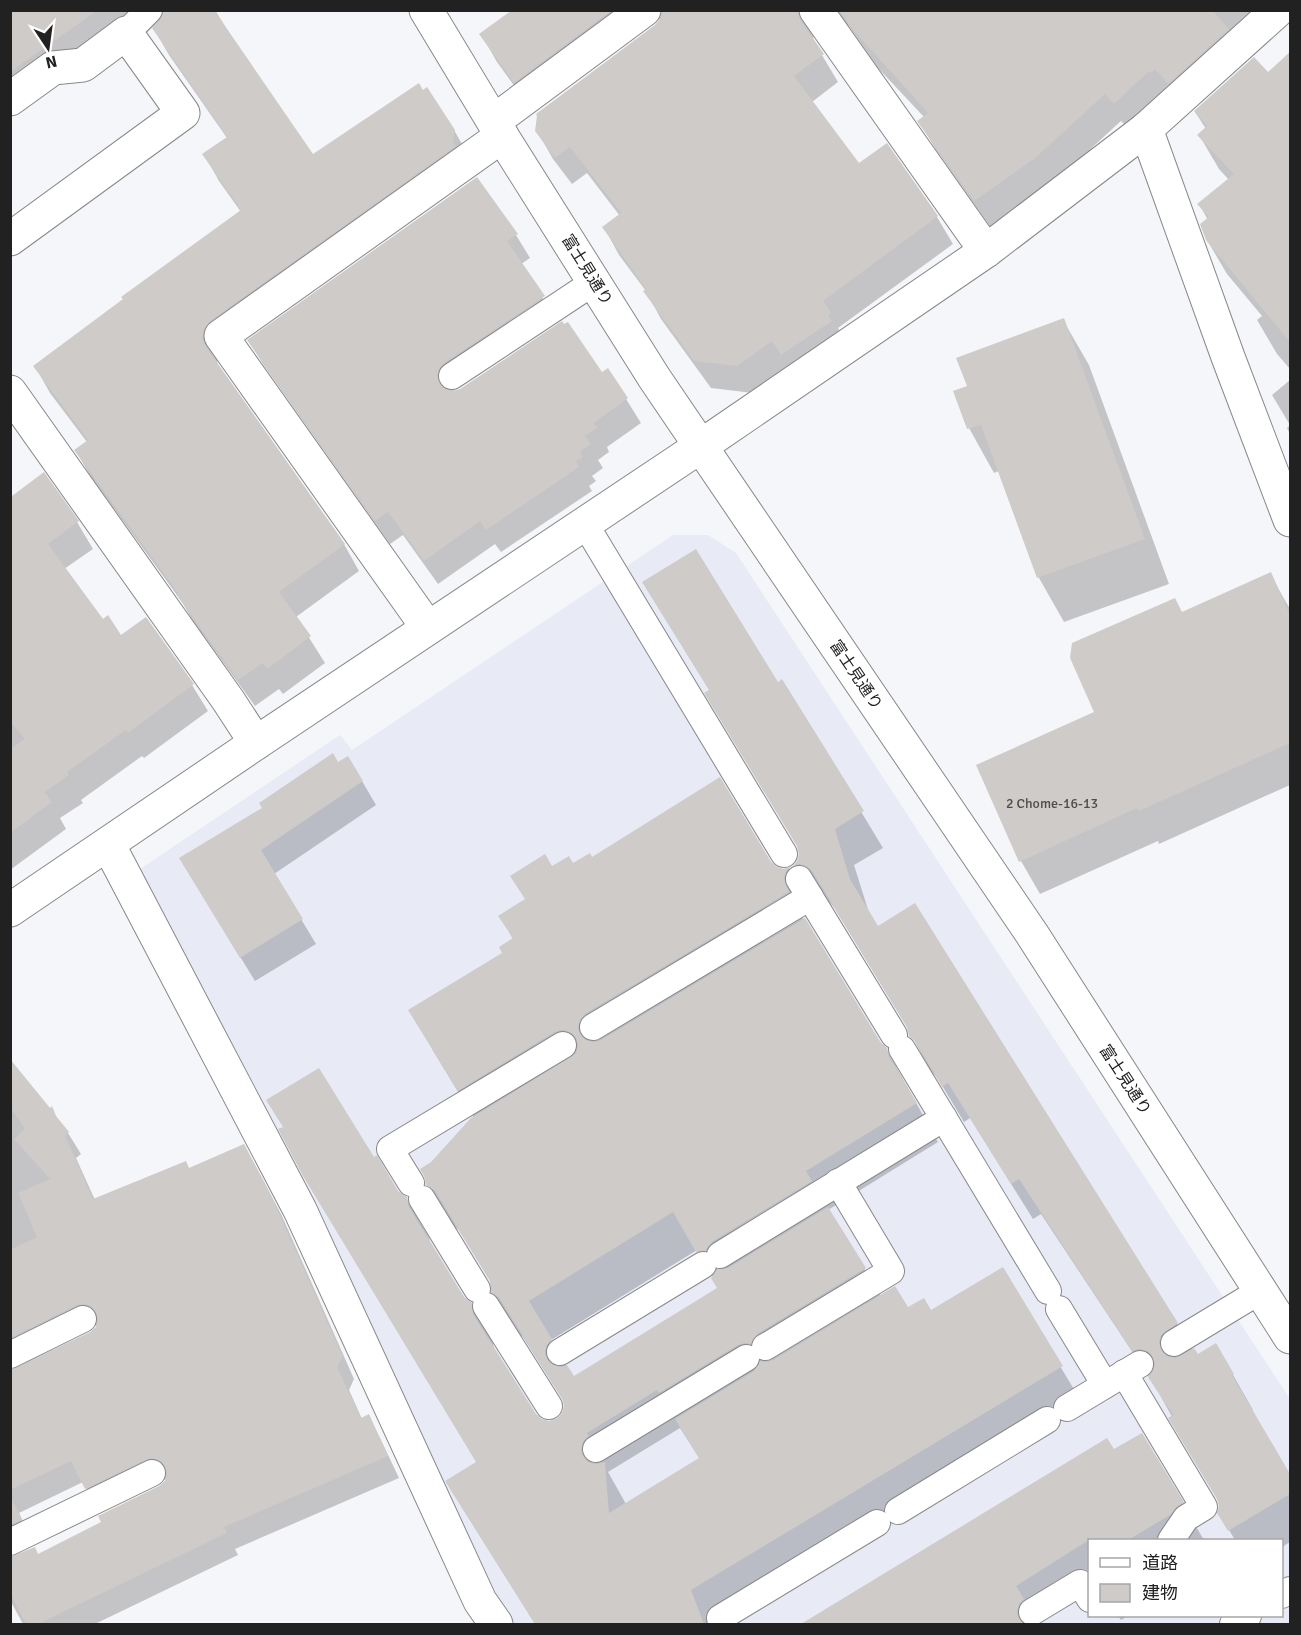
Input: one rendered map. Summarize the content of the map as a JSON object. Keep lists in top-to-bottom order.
{
  "streets": {
    "street": ["富士見通り"]
  },
  "house_numbers": ["2 Chome-16-13"],
  "legend": ["道路", "建物"],
  "north": "bottom"
}
